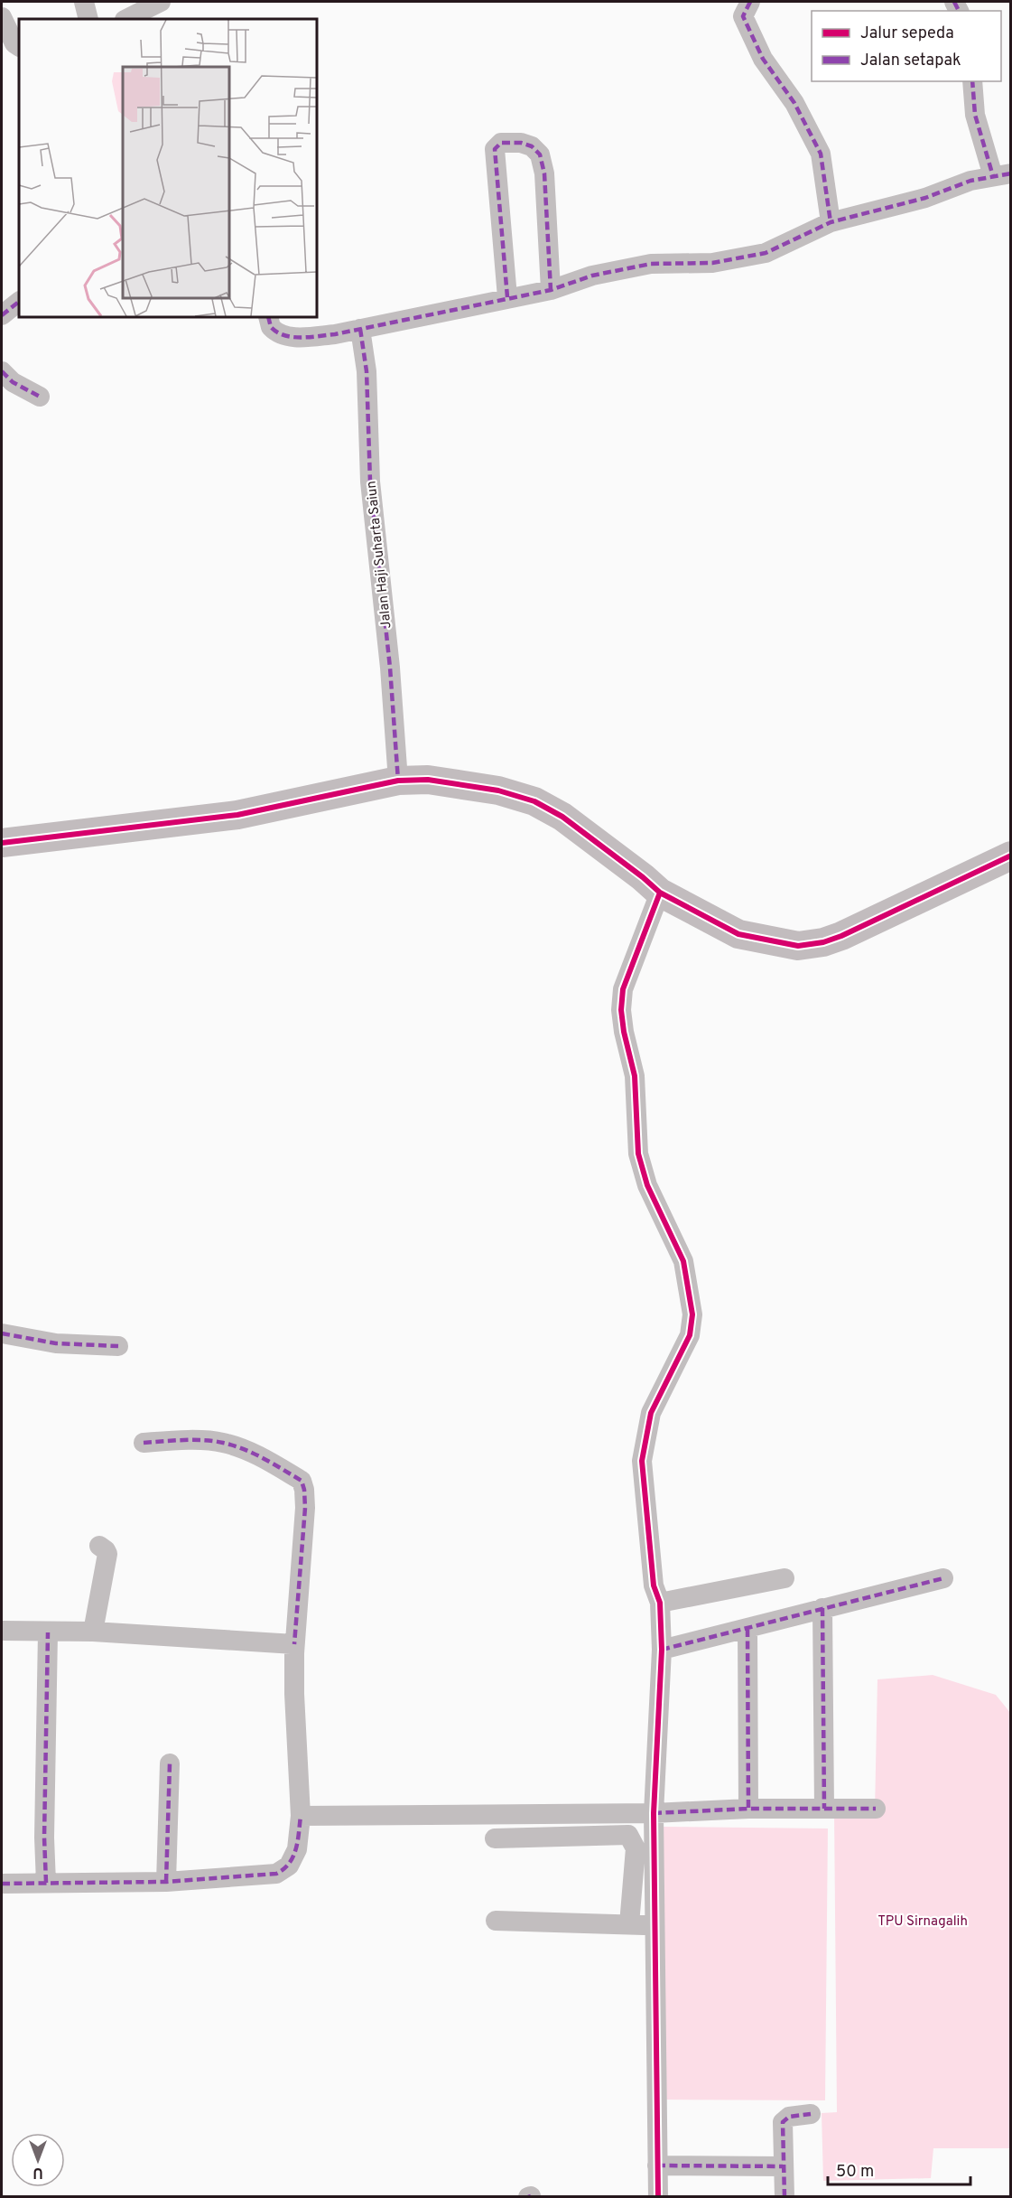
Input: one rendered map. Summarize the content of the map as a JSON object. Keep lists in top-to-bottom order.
{
  "streets": {
    "street": ["Jalan Haji Suharta Saiun"]
  },
  "parks": ["TPU Sirnagalih"],
  "legend": ["Jalur sepeda", "Jalan setapak"],
  "scale_bar": "50 m",
  "north": "bottom"
}
